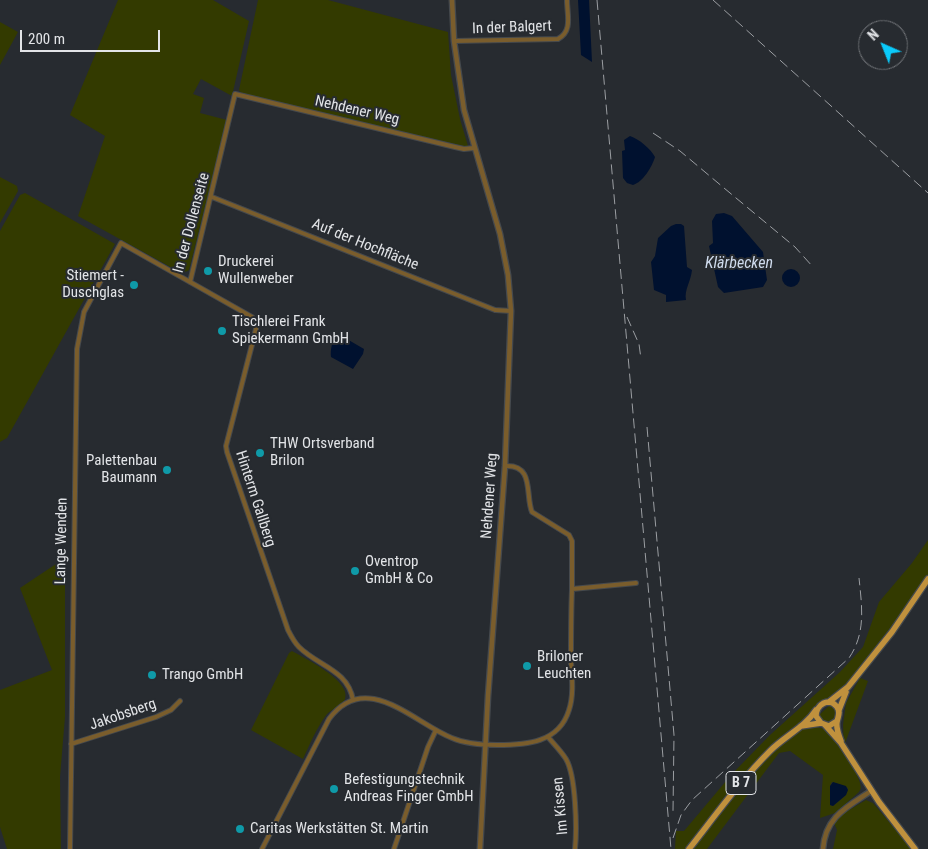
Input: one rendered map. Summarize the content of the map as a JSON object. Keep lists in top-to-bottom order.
{
  "streets": {
    "main road": ["B 7"],
    "street": [
      "In der Balgert",
      "Nehdener Weg",
      "In der Dollenseite",
      "Auf der Hochfläche",
      "Hinterm Gallberg",
      "Lange Wenden",
      "Jakobsberg",
      "Im Kissen"
    ]
  },
  "crossings": [
    ["In der Balgert", "Nehdener Weg"],
    ["Nehdener Weg", "In der Dollenseite"],
    ["Nehdener Weg", "Auf der Hochfläche"],
    ["In der Dollenseite", "Auf der Hochfläche"],
    ["In der Dollenseite", "Hinterm Gallberg"],
    ["In der Dollenseite", "Lange Wenden"],
    ["Lange Wenden", "Jakobsberg"]
  ],
  "water": ["Klärbecken"],
  "places": [
    "Druckerei Wullenweber",
    "Stiemert - Duschglas",
    "Tischlerei Frank Spiekermann GmbH",
    "THW Ortsverband Brilon",
    "Palettenbau Baumann",
    "Oventrop GmbH & Co",
    "Briloner Leuchten",
    "Trango GmbH",
    "Befestigungstechnik Andreas Finger GmbH",
    "Caritas Werkstätten St. Martin"
  ],
  "scale_bar": "200 m",
  "north": "top left"
}
